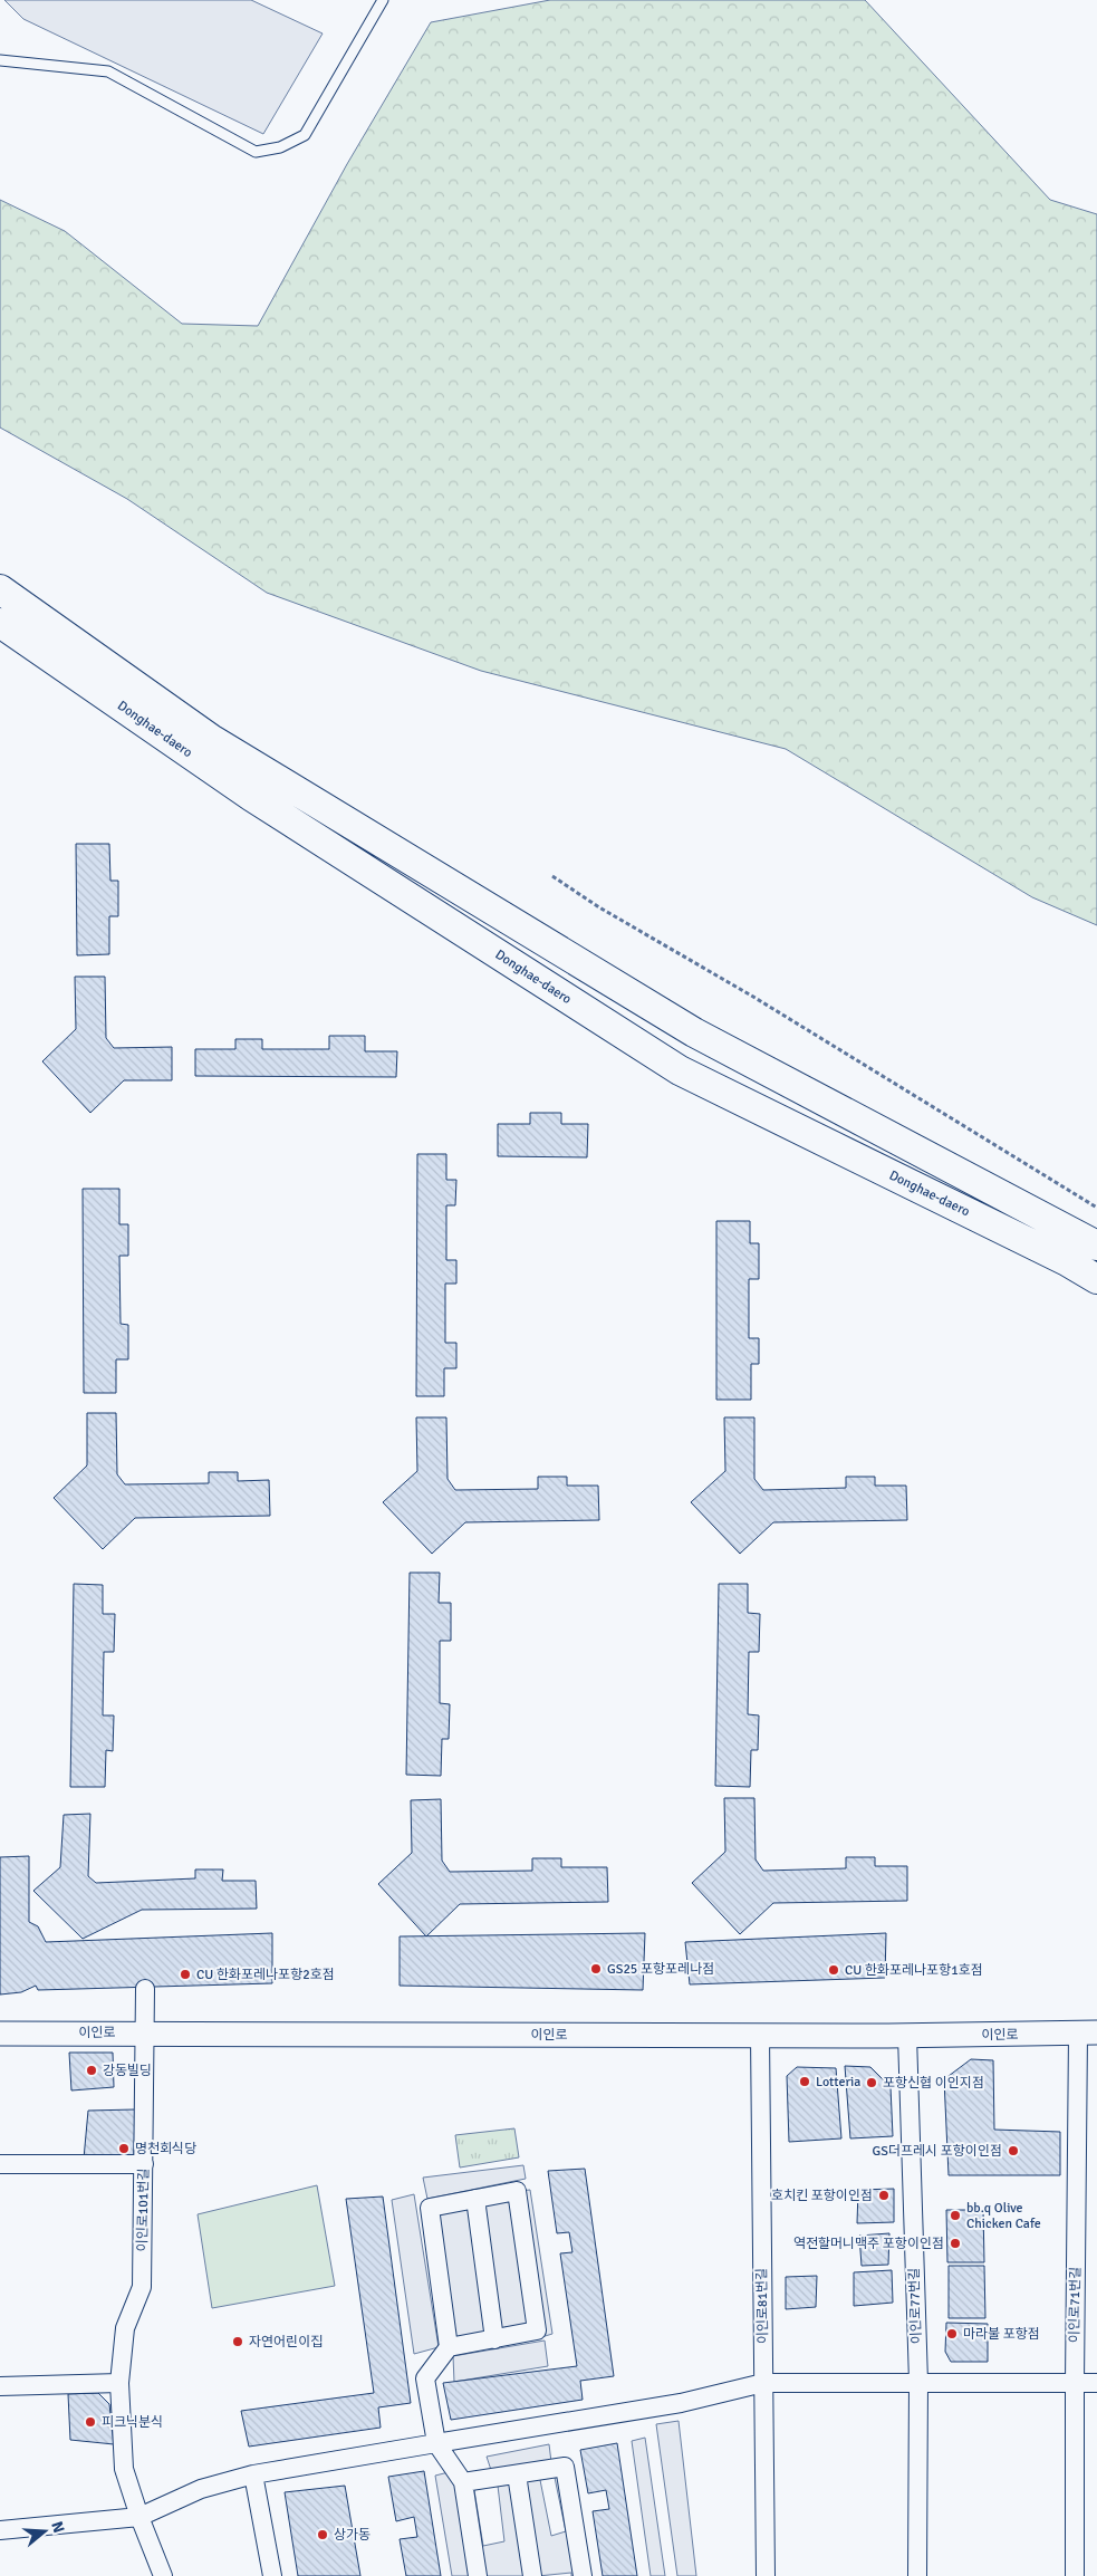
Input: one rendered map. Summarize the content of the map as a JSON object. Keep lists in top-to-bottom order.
{
  "streets": {
    "main road": ["Donghae-daero"],
    "street": [
      "이인로",
      "이인로101번길",
      "이인로71번길",
      "이인로81번길",
      "이인로77번길"
    ]
  },
  "crossings": [
    ["이인로", "이인로101번길"],
    ["이인로", "이인로71번길"],
    ["이인로", "이인로81번길"],
    ["이인로", "이인로77번길"]
  ],
  "places": [
    "GS25 포항포레나점",
    "CU 한화포레나포항1호점",
    "CU 한화포레나포항2호점",
    "강동빌딩",
    "Lotteria",
    "포항신협 이인지점",
    "명천회식당",
    "GS더프레시 포항이인점",
    "호치킨 포항이인점",
    "bb.q Olive Chicken Cafe",
    "역전할머니맥주 포항이인점",
    "마라불 포항점",
    "자연어린이집",
    "피크닉분식",
    "상가동"
  ],
  "north": "right"
}
